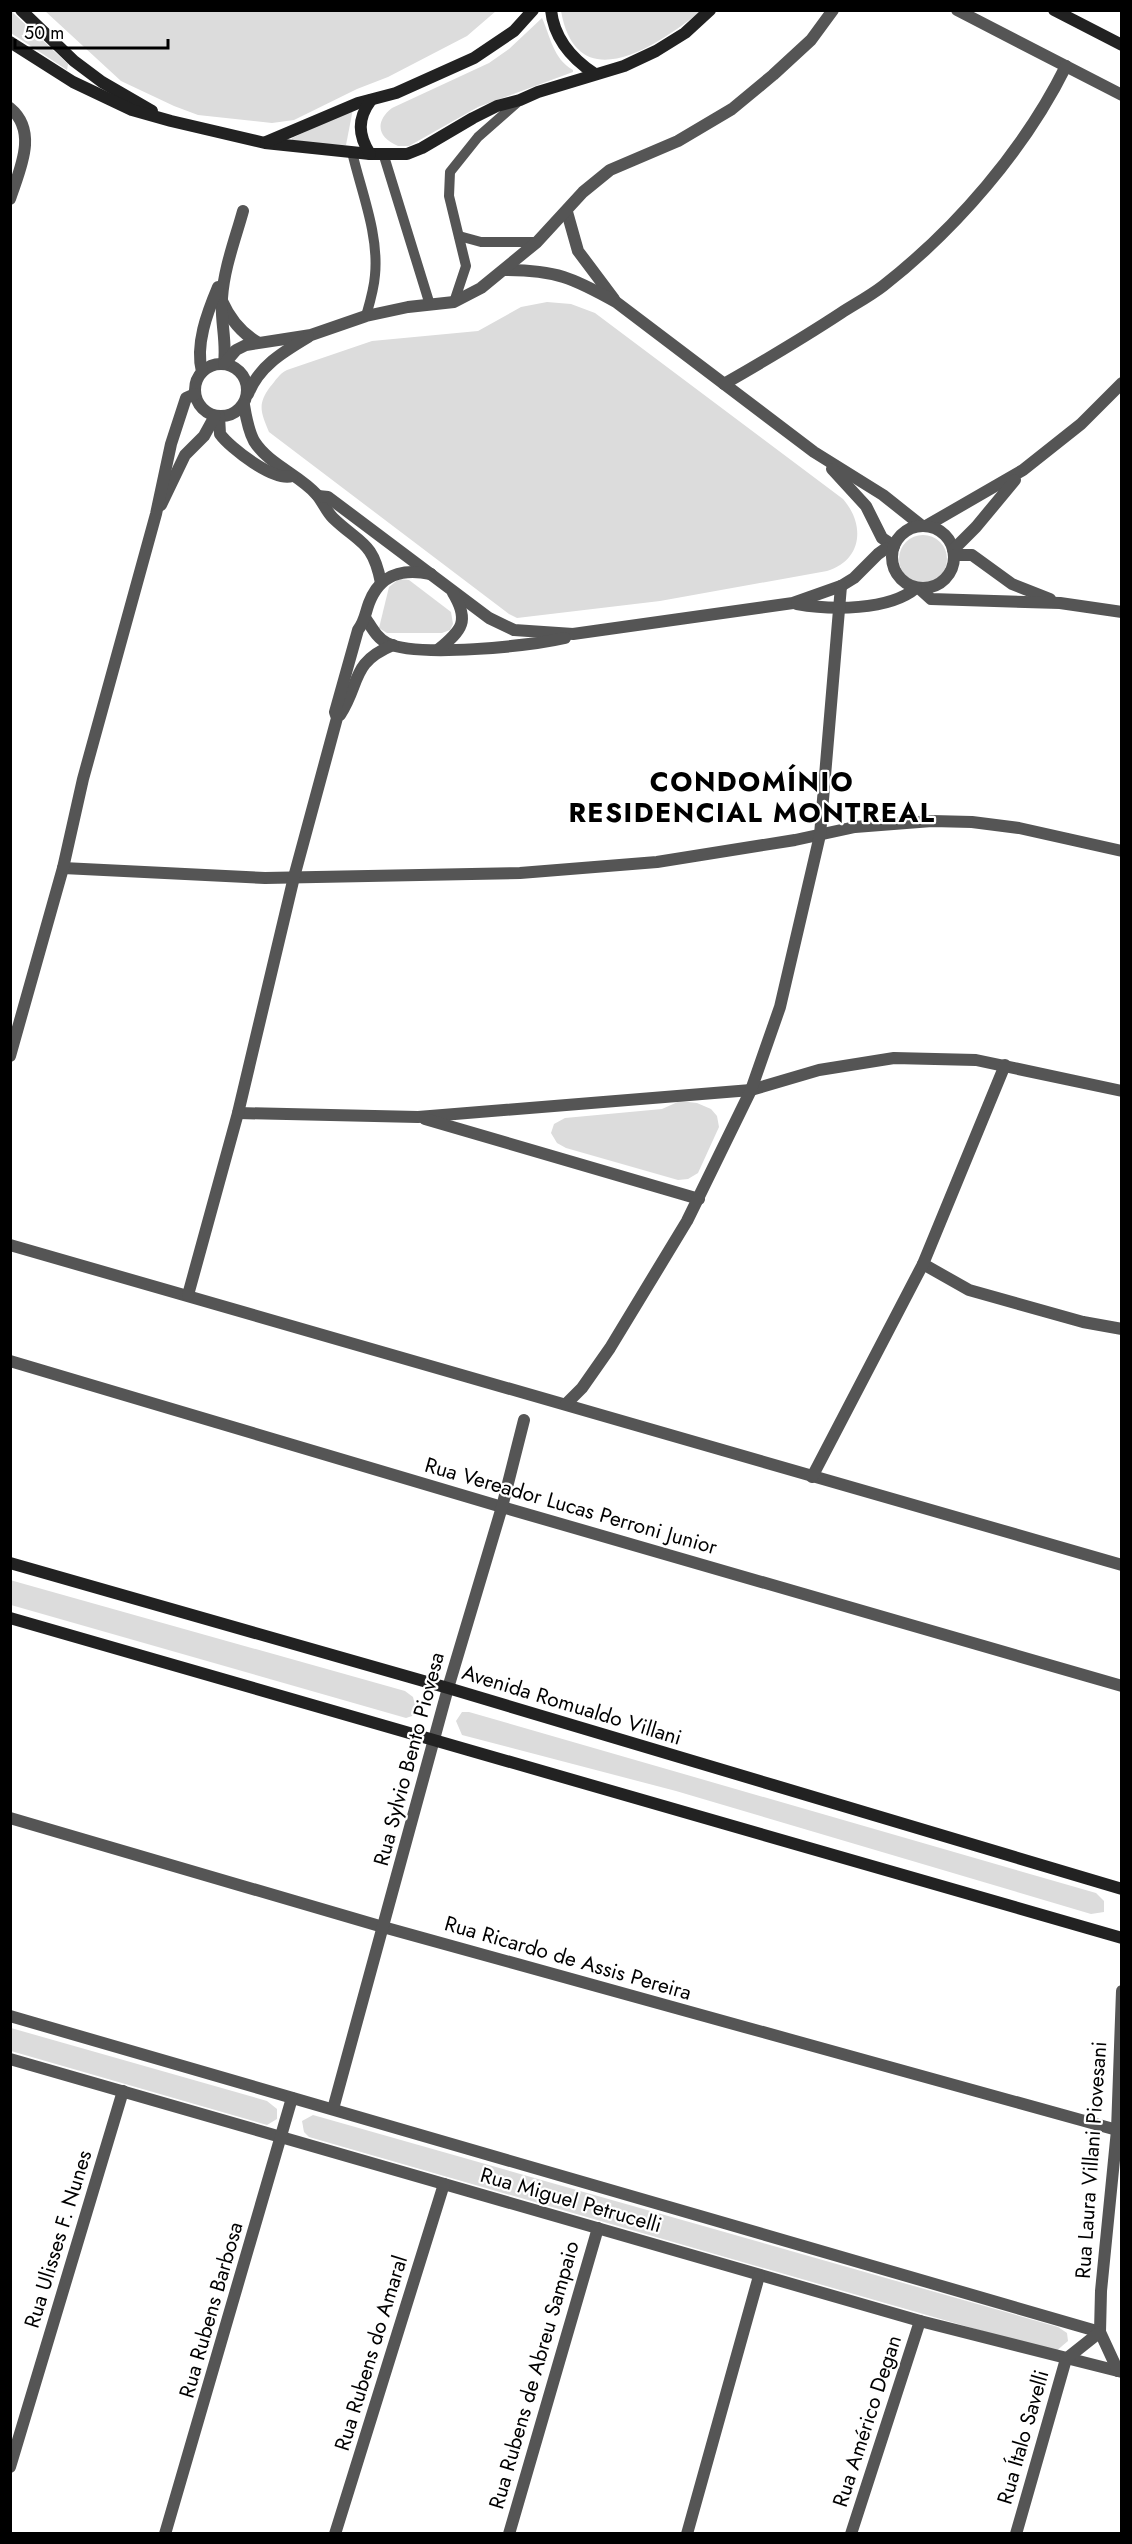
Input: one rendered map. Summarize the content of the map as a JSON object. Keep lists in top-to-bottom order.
{
  "streets": {
    "street": [
      "Rua Vereador Lucas Perroni Junior",
      "Avenida Romualdo Villani",
      "Rua Sylvio Bento Piovesa",
      "Rua Ricardo de Assis Pereira",
      "Rua Laura Villani Piovesani",
      "Rua Miguel Petrucelli",
      "Rua Ulisses F. Nunes",
      "Rua Rubens Barbosa",
      "Rua Rubens do Amaral",
      "Rua Rubens de Abreu Sampaio",
      "Rua Américo Degan",
      "Rua Ítalo Savelli"
    ]
  },
  "crossings": [
    ["Rua Vereador Lucas Perroni Junior", "Rua Sylvio Bento Piovesa"],
    ["Avenida Romualdo Villani", "Rua Sylvio Bento Piovesa"],
    ["Rua Sylvio Bento Piovesa", "Rua Ricardo de Assis Pereira"],
    ["Rua Sylvio Bento Piovesa", "Rua Miguel Petrucelli"],
    ["Rua Ricardo de Assis Pereira", "Rua Laura Villani Piovesani"],
    ["Rua Laura Villani Piovesani", "Rua Miguel Petrucelli"],
    ["Rua Laura Villani Piovesani", "Rua Ítalo Savelli"],
    ["Rua Miguel Petrucelli", "Rua Ulisses F. Nunes"],
    ["Rua Miguel Petrucelli", "Rua Rubens Barbosa"],
    ["Rua Miguel Petrucelli", "Rua Rubens do Amaral"],
    ["Rua Miguel Petrucelli", "Rua Rubens de Abreu Sampaio"],
    ["Rua Miguel Petrucelli", "Rua Américo Degan"],
    ["Rua Miguel Petrucelli", "Rua Ítalo Savelli"]
  ],
  "districts": ["CONDOMÍNIO RESIDENCIAL MONTREAL"],
  "scale_bar": "50 m"
}
